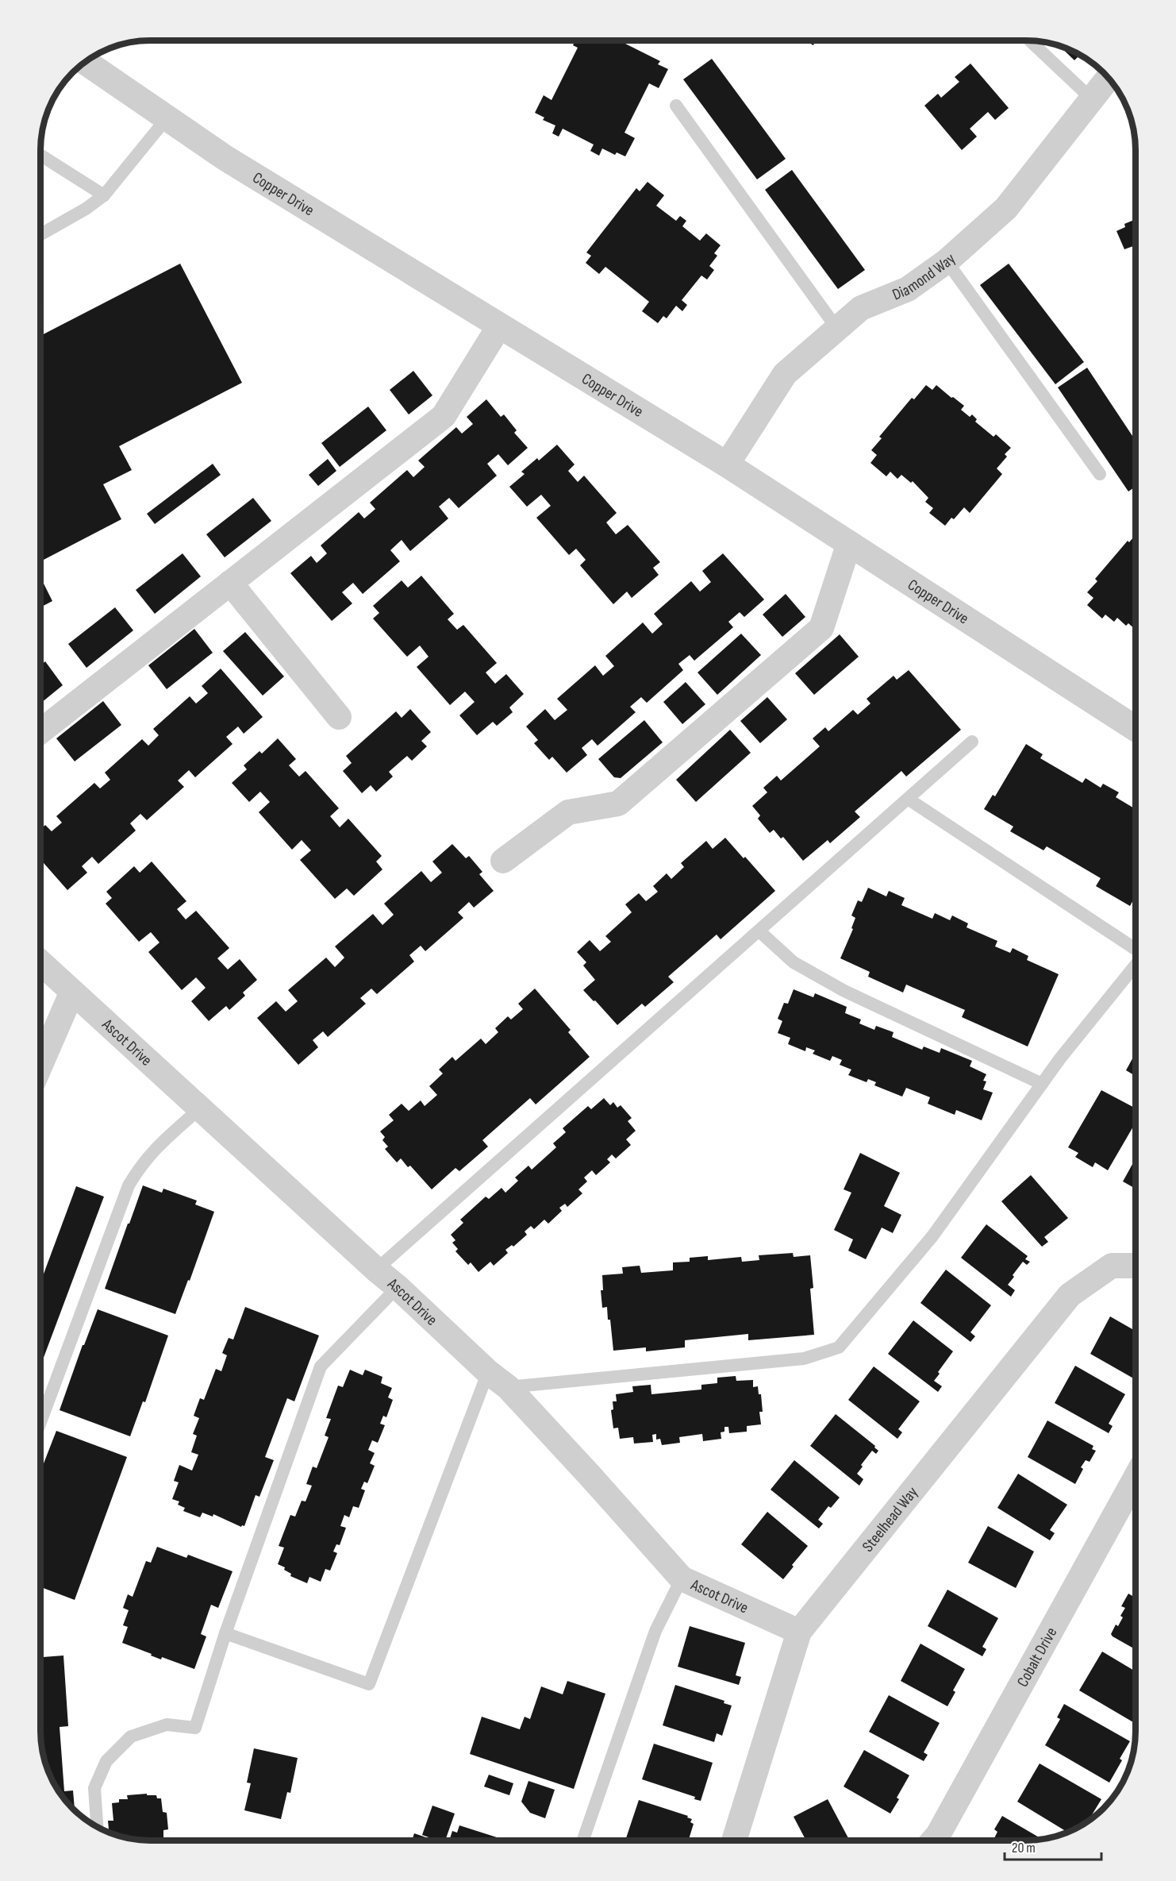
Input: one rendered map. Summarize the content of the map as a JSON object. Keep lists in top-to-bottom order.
{
  "streets": {
    "street": [
      "Copper Drive",
      "Diamond Way",
      "Ascot Drive",
      "Steelhead Way",
      "Cobalt Drive"
    ]
  },
  "crossings": [
    ["Copper Drive", "Diamond Way"],
    ["Ascot Drive", "Steelhead Way"]
  ],
  "scale_bar": "20 m"
}
